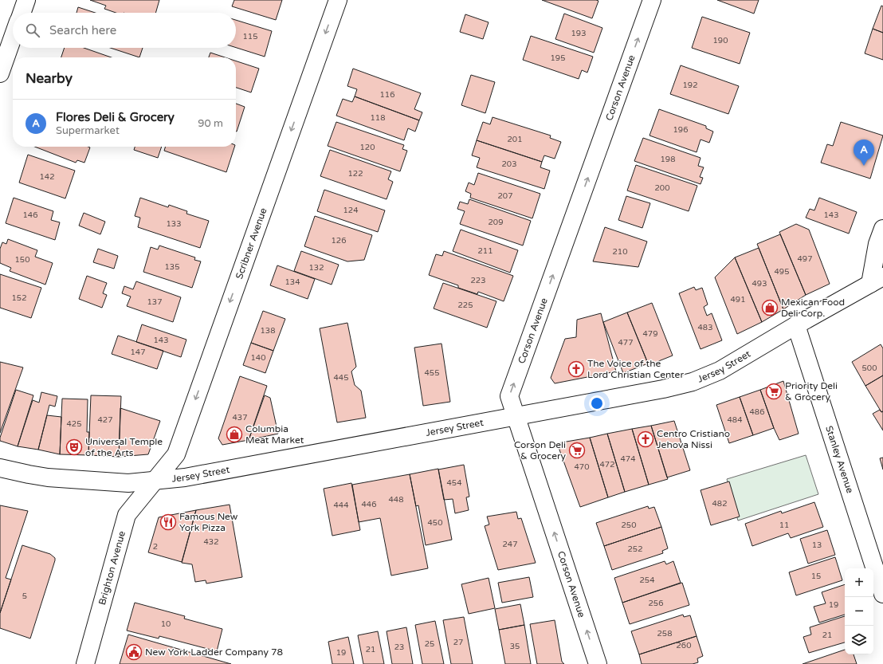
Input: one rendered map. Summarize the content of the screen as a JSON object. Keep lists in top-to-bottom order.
{
  "streets": {
    "street": [
      "Corson Avenue",
      "Scribner Avenue",
      "Jersey Street",
      "Stanley Avenue",
      "Brighton Avenue"
    ]
  },
  "crossings": [
    ["Corson Avenue", "Jersey Street"],
    ["Scribner Avenue", "Jersey Street"],
    ["Scribner Avenue", "Brighton Avenue"],
    ["Jersey Street", "Stanley Avenue"],
    ["Jersey Street", "Brighton Avenue"]
  ],
  "one_way": ["Corson Avenue", "Scribner Avenue"],
  "places": {
    "shop": ["Mexican Food Deli Corp.", "Columbia Meat Market"],
    "church": ["The Voice of the Lord Christian Center", "Centro Cristiano Jehova Nissi"],
    "supermarket": ["Priority Deli & Grocery", "Corson Deli & Grocery"],
    "theatre": ["Universal Temple of the Arts"],
    "restaurant": ["Famous New York Pizza"],
    "public building": ["New York Ladder Company 78"]
  },
  "house_numbers": [
    "193",
    "115",
    "190",
    "195",
    "192",
    "116",
    "118",
    "196",
    "201",
    "120",
    "198",
    "203",
    "122",
    "142",
    "200",
    "207",
    "124",
    "146",
    "143",
    "209",
    "133",
    "126",
    "211",
    "210",
    "497",
    "150",
    "135",
    "132",
    "495",
    "223",
    "134",
    "493",
    "152",
    "491",
    "137",
    "225",
    "483",
    "138",
    "479",
    "143",
    "477",
    "147",
    "140",
    "500",
    "455",
    "445",
    "486",
    "437",
    "427",
    "484",
    "425",
    "474",
    "472",
    "470",
    "454",
    "448",
    "482",
    "446",
    "444",
    "450",
    "250",
    "11",
    "432",
    "247",
    "13",
    "2",
    "252",
    "15",
    "254",
    "5",
    "256",
    "19",
    "10",
    "258",
    "21",
    "27",
    "25",
    "260",
    "35",
    "23",
    "21",
    "19"
  ],
  "page": {
    "search": "Search here",
    "heading": "Nearby",
    "list": [
      {
        "mark": "A",
        "name": "Flores Deli & Grocery",
        "note": "Supermarket",
        "value": "90 m"
      }
    ],
    "pins": "A",
    "map_buttons": ["+", "−"]
  }
}
